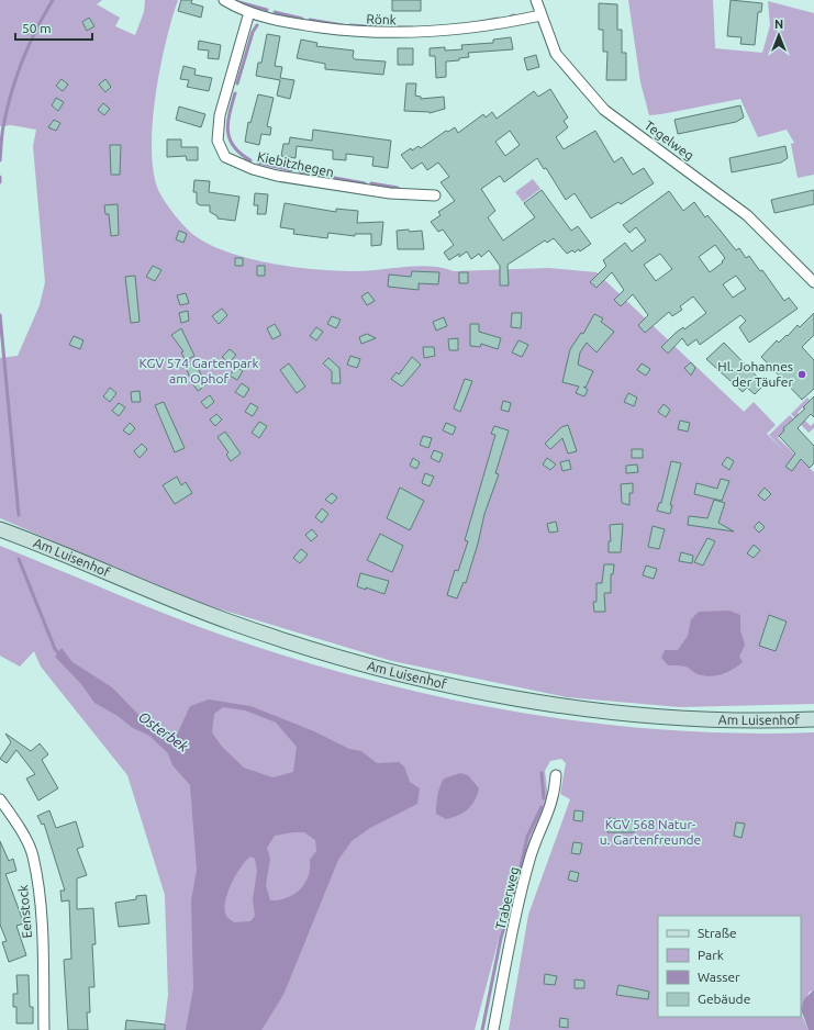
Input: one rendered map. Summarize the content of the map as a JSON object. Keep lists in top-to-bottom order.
{
  "streets": {
    "main road": ["Am Luisenhof"],
    "street": [
      "Rönk",
      "Tegelweg",
      "Kiebitzhegen",
      "Traberweg",
      "Eenstock"
    ]
  },
  "crossings": [
    ["Rönk", "Tegelweg"],
    ["Rönk", "Kiebitzhegen"]
  ],
  "water": ["Osterbek"],
  "parks": ["KGV 574 Gartenpark am Ophof", "KGV 568 Natur- u. Gartenfreunde"],
  "places": ["Hl. Johannes der Täufer"],
  "legend": [
    "Straße",
    "Park",
    "Wasser",
    "Gebäude"
  ],
  "scale_bar": "50 m",
  "north": "top"
}
